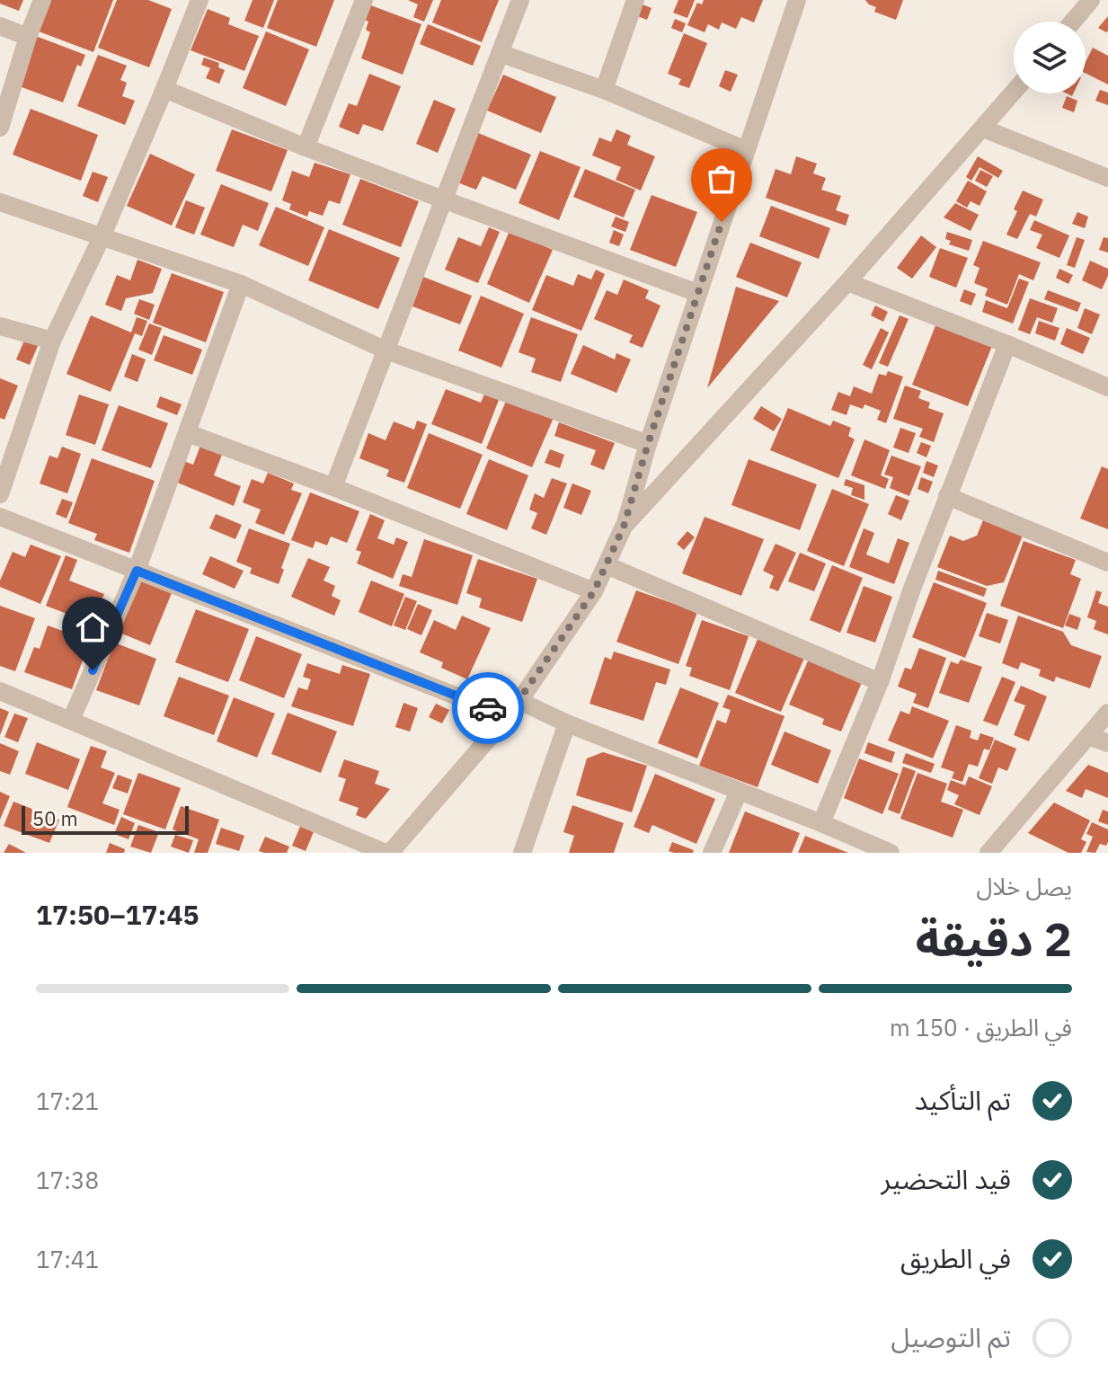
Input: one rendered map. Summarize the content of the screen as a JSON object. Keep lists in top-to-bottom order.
{
  "scale_bar": "50 m",
  "page": {
    "scale": "50 m",
    "heading": ["2 دقيقة", "يصل خلال", "17:45–17:50"],
    "bar": "في الطريق · 150 m",
    "list": [
      ["تم التأكيد", "17:21"],
      ["قيد التحضير", "17:38"],
      ["في الطريق", "17:41"],
      "تم التوصيل"
    ]
  }
}
